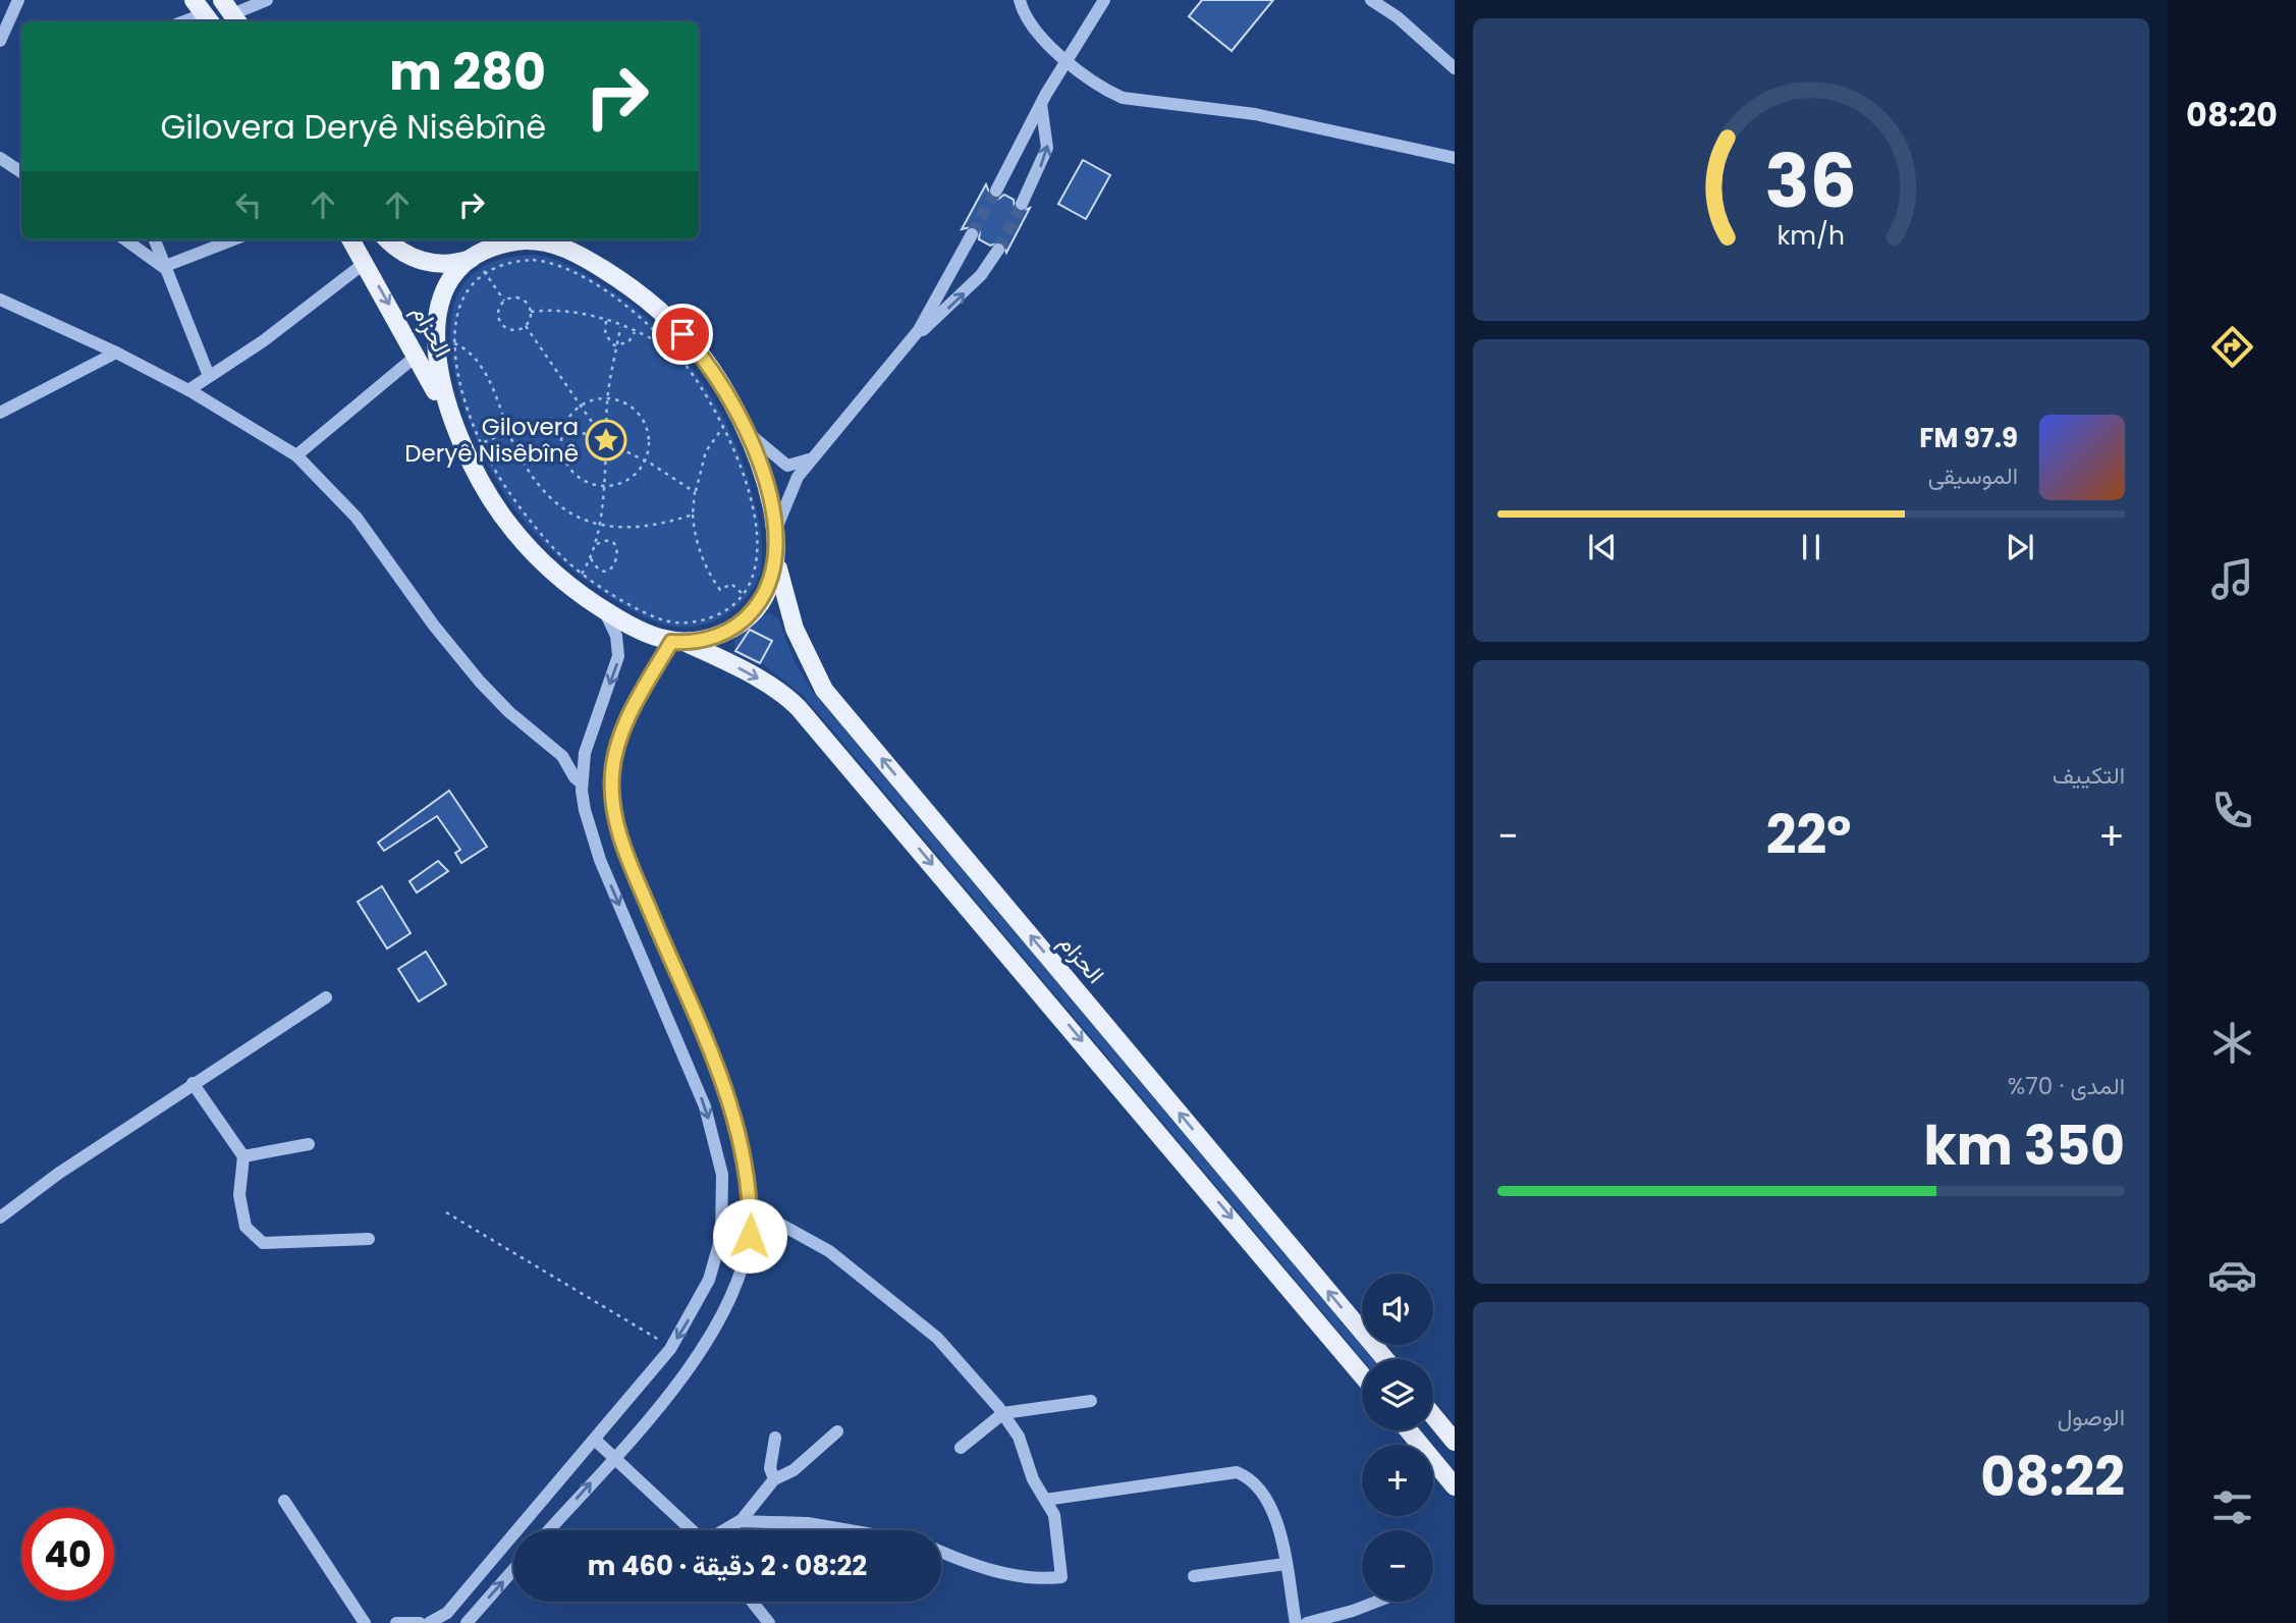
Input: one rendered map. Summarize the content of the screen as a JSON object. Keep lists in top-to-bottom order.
{
  "streets": {
    "main road": ["الحزام"]
  },
  "places": {
    "place": ["Gilovera Deryê Nisêbînê"]
  },
  "page": {
    "tabs": "08:20",
    "turn": ["280 m", "Gilovera Deryê Nisêbînê"],
    "song": ["97.9 FM", "الموسيقى"],
    "tile": [
      "التكييف",
      ["المدى · 70%", "350 km"],
      ["الوصول", "08:22"]
    ],
    "heat": ["−", "22°", "+"],
    "map_buttons": ["+", "−"],
    "limit": "40",
    "trip": "08:22 · 2 دقيقة · 460 m",
    "gauge": ["36", "km/h"]
  }
}
